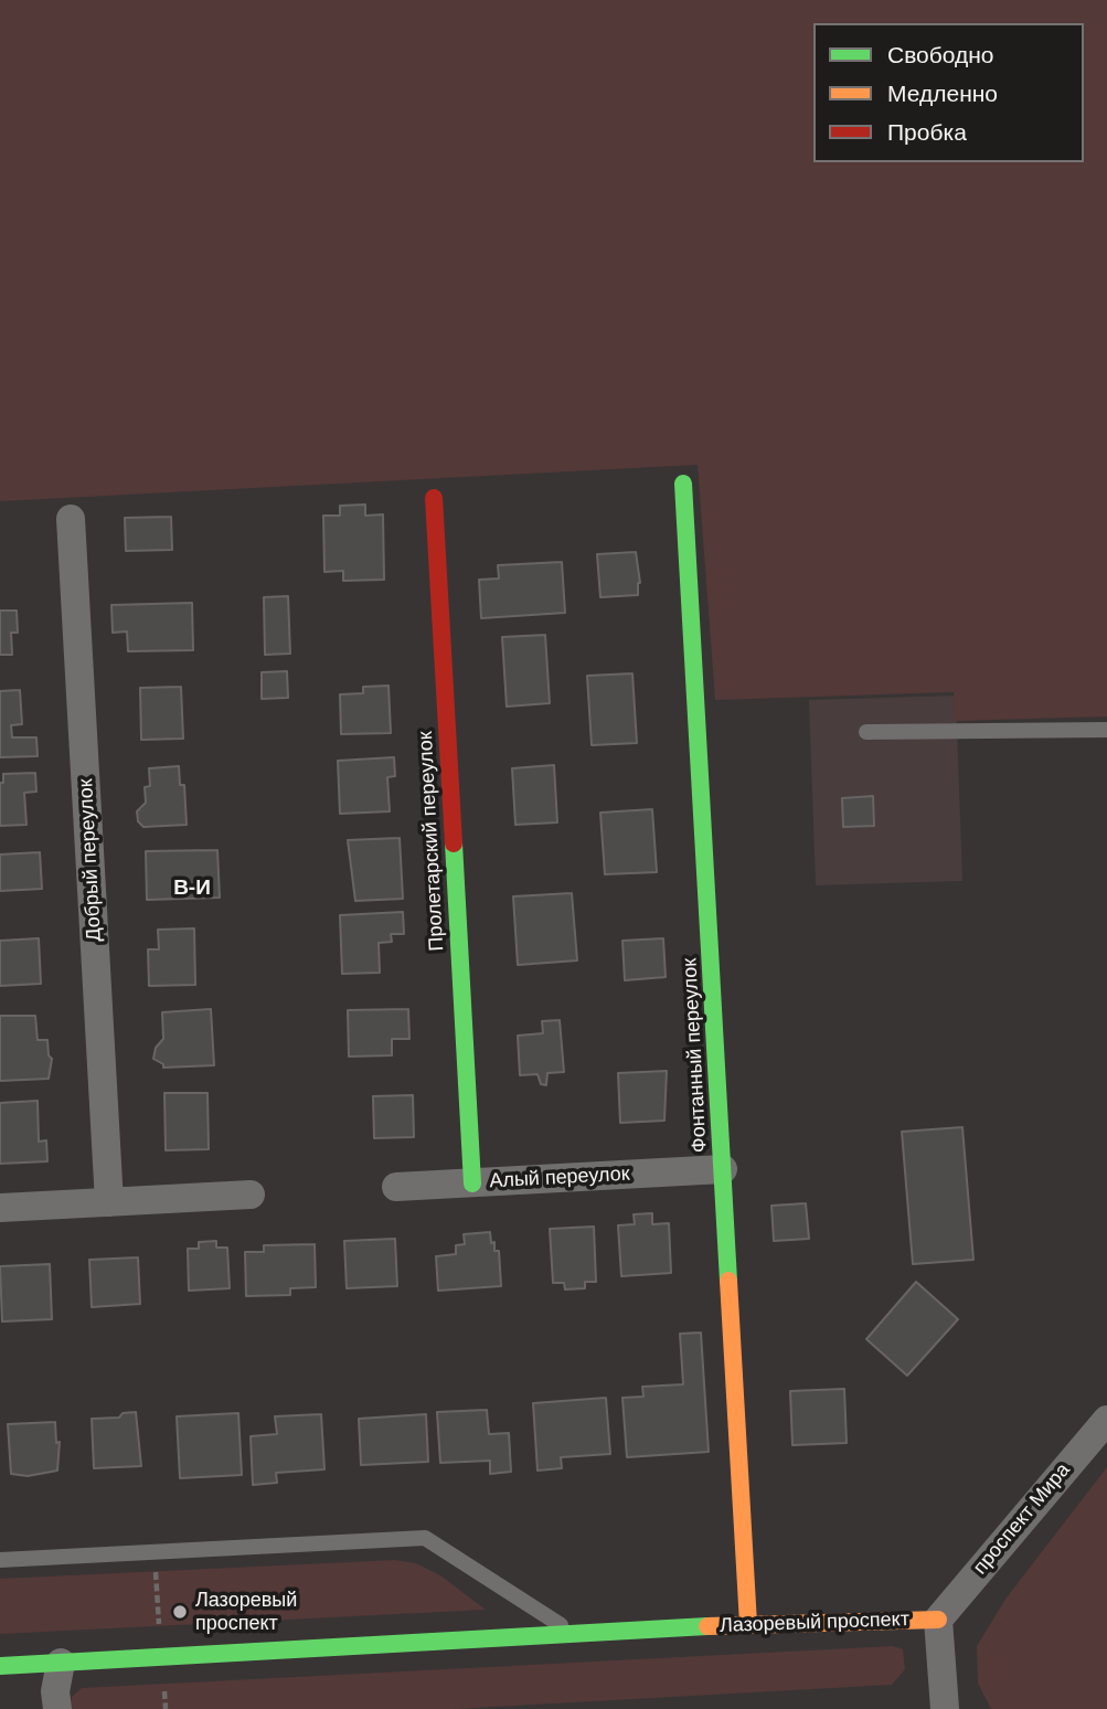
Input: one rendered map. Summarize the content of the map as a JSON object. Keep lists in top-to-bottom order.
{
  "streets": {
    "street": [
      "Пролетарский переулок",
      "Добрый переулок",
      "Фонтанный переулок",
      "Алый переулок",
      "проспект Мира",
      "Лазоревый проспект"
    ]
  },
  "crossings": [
    ["Пролетарский переулок", "Алый переулок"],
    ["Фонтанный переулок", "Алый переулок"],
    ["Фонтанный переулок", "Лазоревый проспект"],
    ["проспект Мира", "Лазоревый проспект"]
  ],
  "districts": ["В-И"],
  "places": ["Лазоревый проспект"],
  "legend": ["Свободно", "Медленно", "Пробка"]
}
